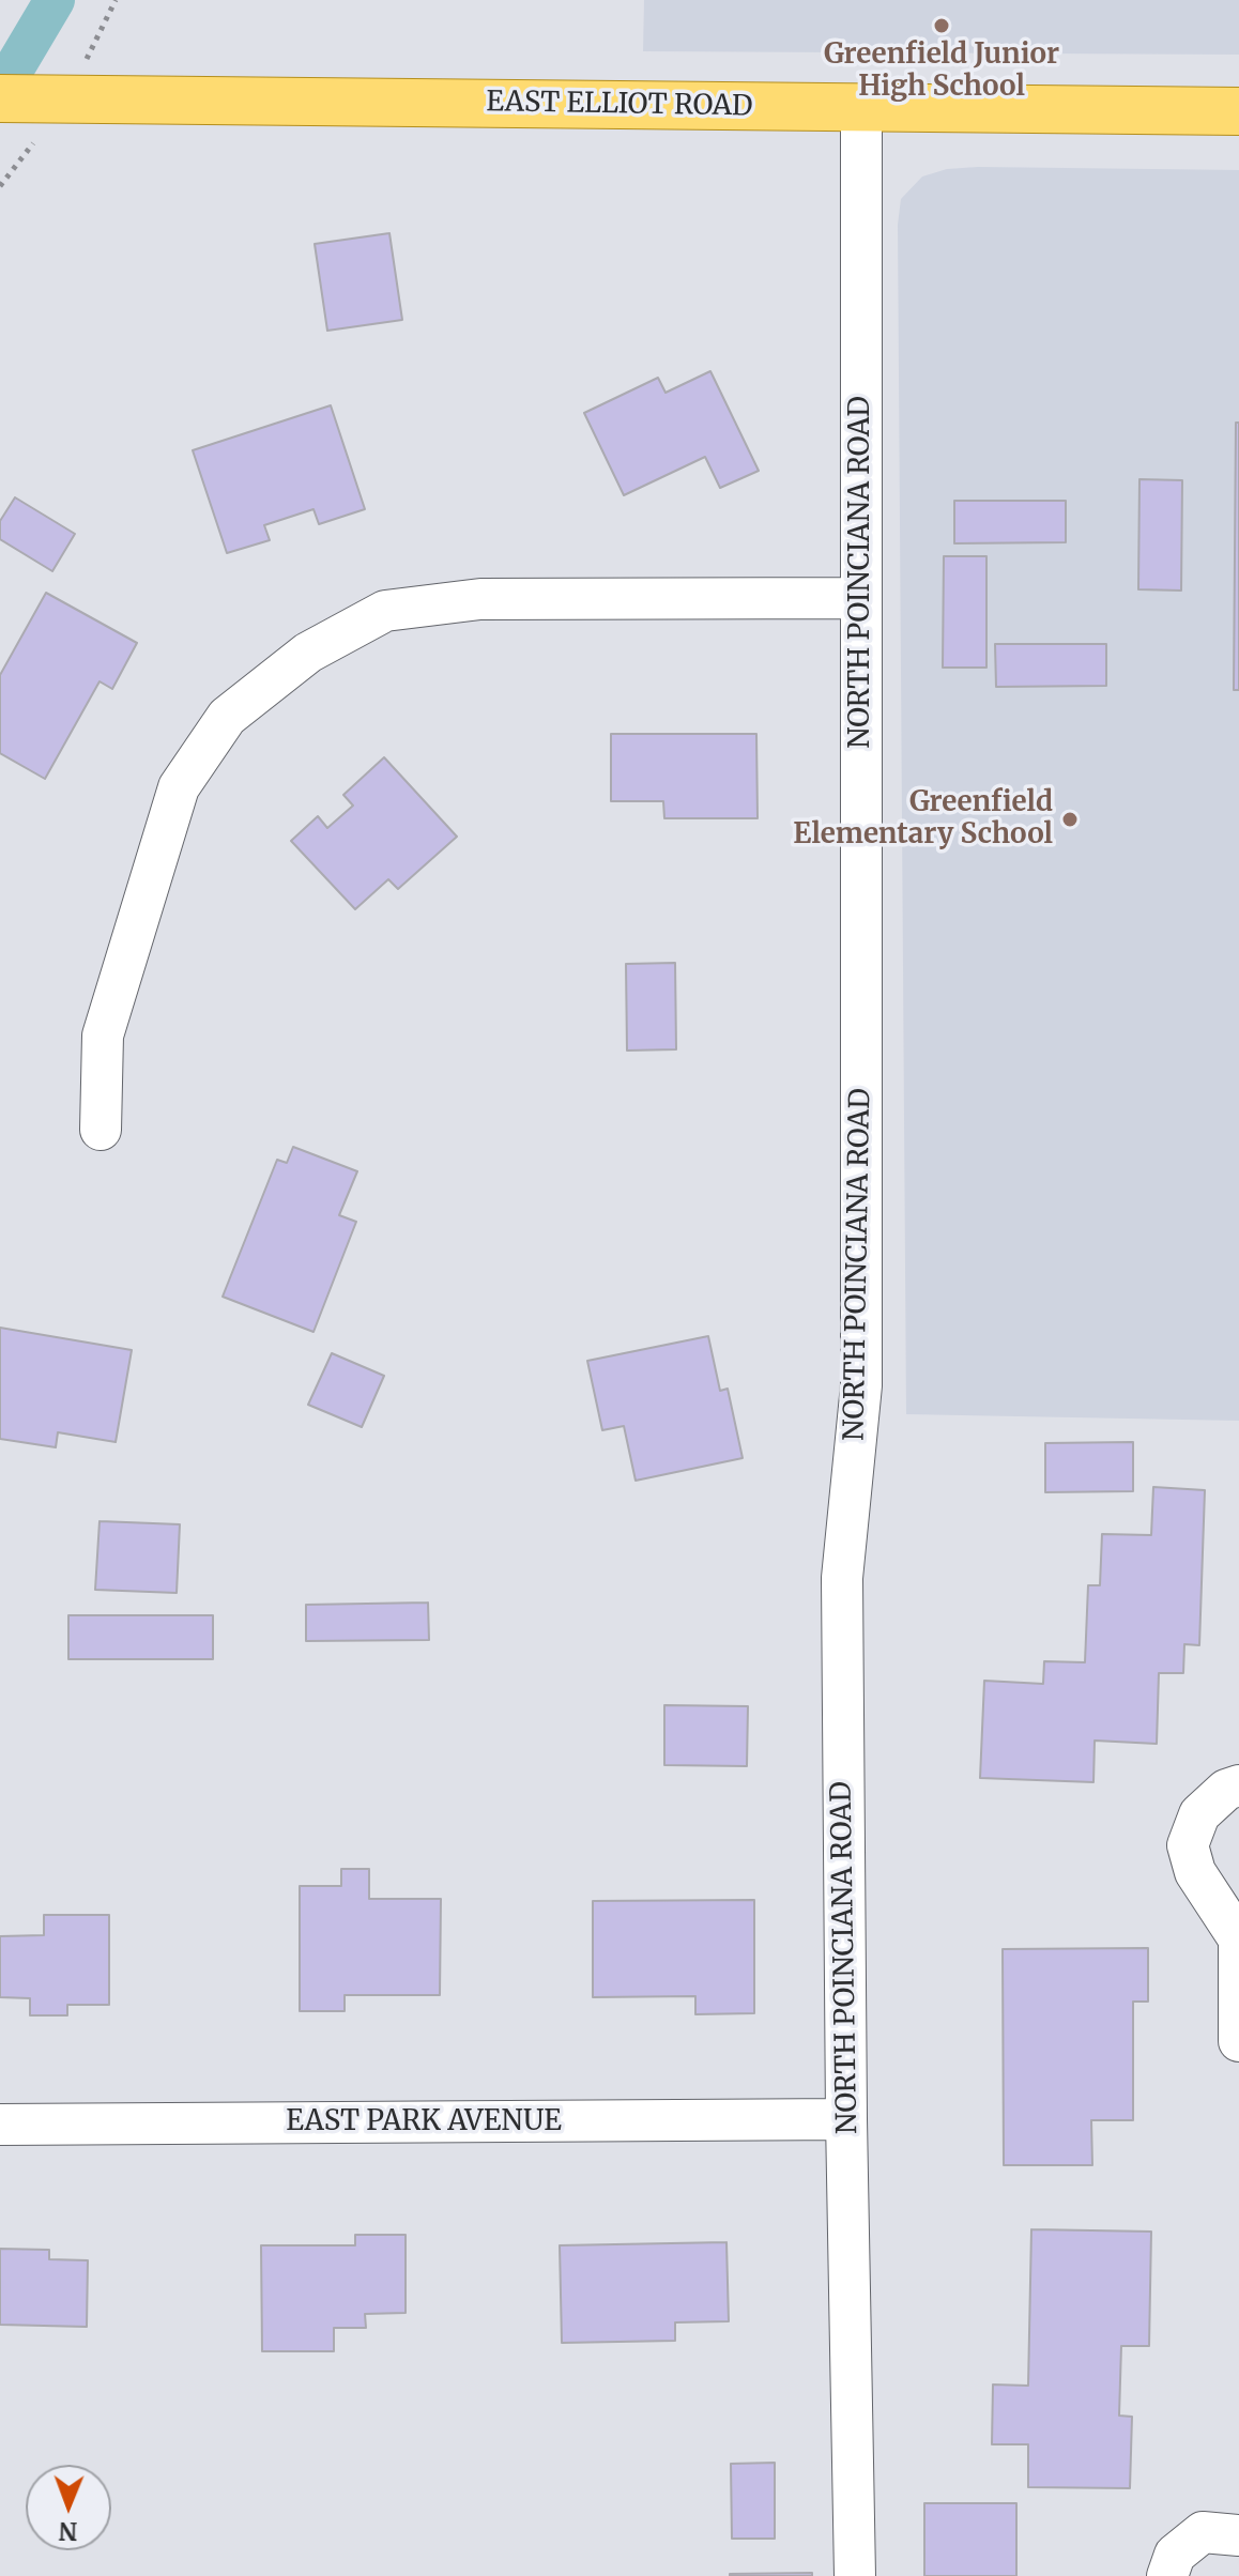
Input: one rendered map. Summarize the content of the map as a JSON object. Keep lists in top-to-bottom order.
{
  "streets": {
    "main road": ["EAST ELLIOT ROAD"],
    "street": ["NORTH POINCIANA ROAD", "EAST PARK AVENUE"]
  },
  "crossings": [
    ["EAST ELLIOT ROAD", "NORTH POINCIANA ROAD"],
    ["NORTH POINCIANA ROAD", "EAST PARK AVENUE"]
  ],
  "places": ["Greenfield Junior High School", "Greenfield Elementary School"],
  "north": "bottom"
}
